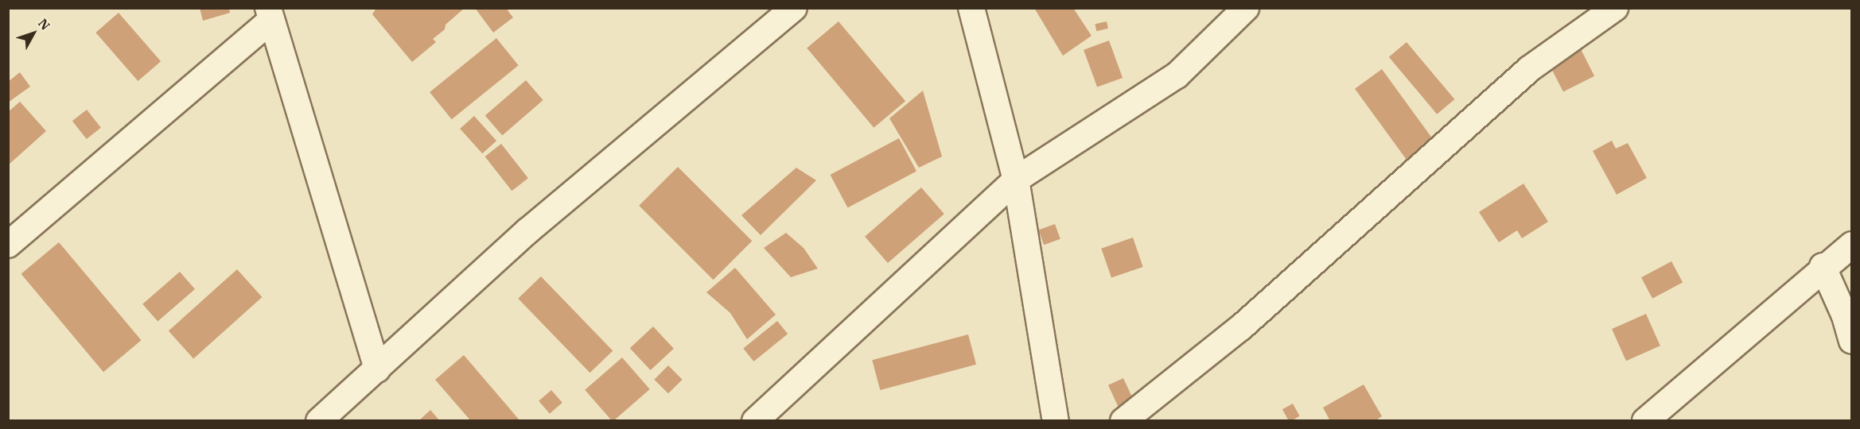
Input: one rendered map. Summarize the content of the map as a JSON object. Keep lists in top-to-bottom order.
{
  "north": "top right"
}
